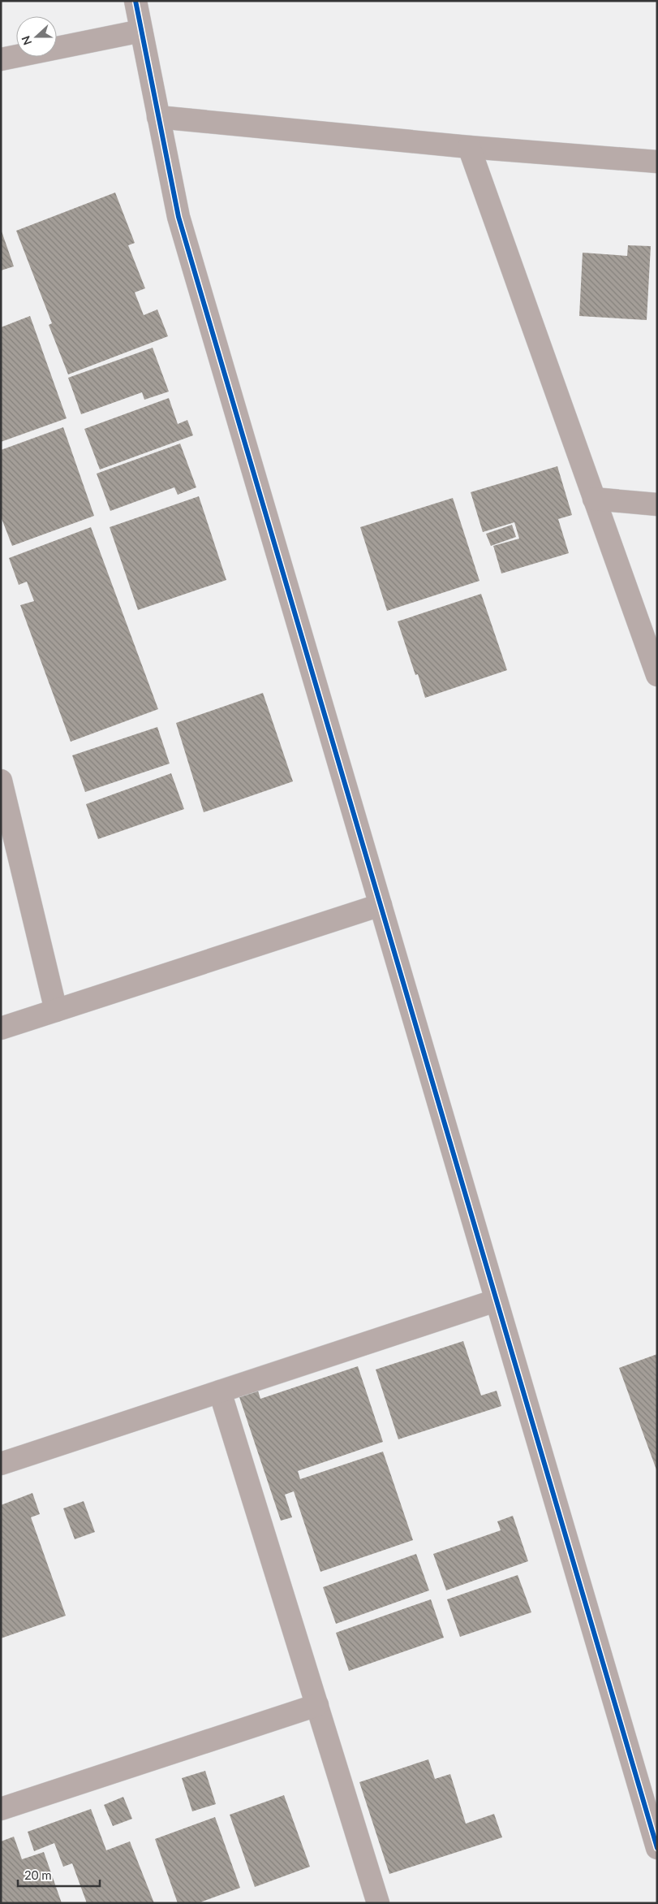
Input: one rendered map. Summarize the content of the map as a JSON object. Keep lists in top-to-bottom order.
{
  "scale_bar": "20 m",
  "north": "left"
}
